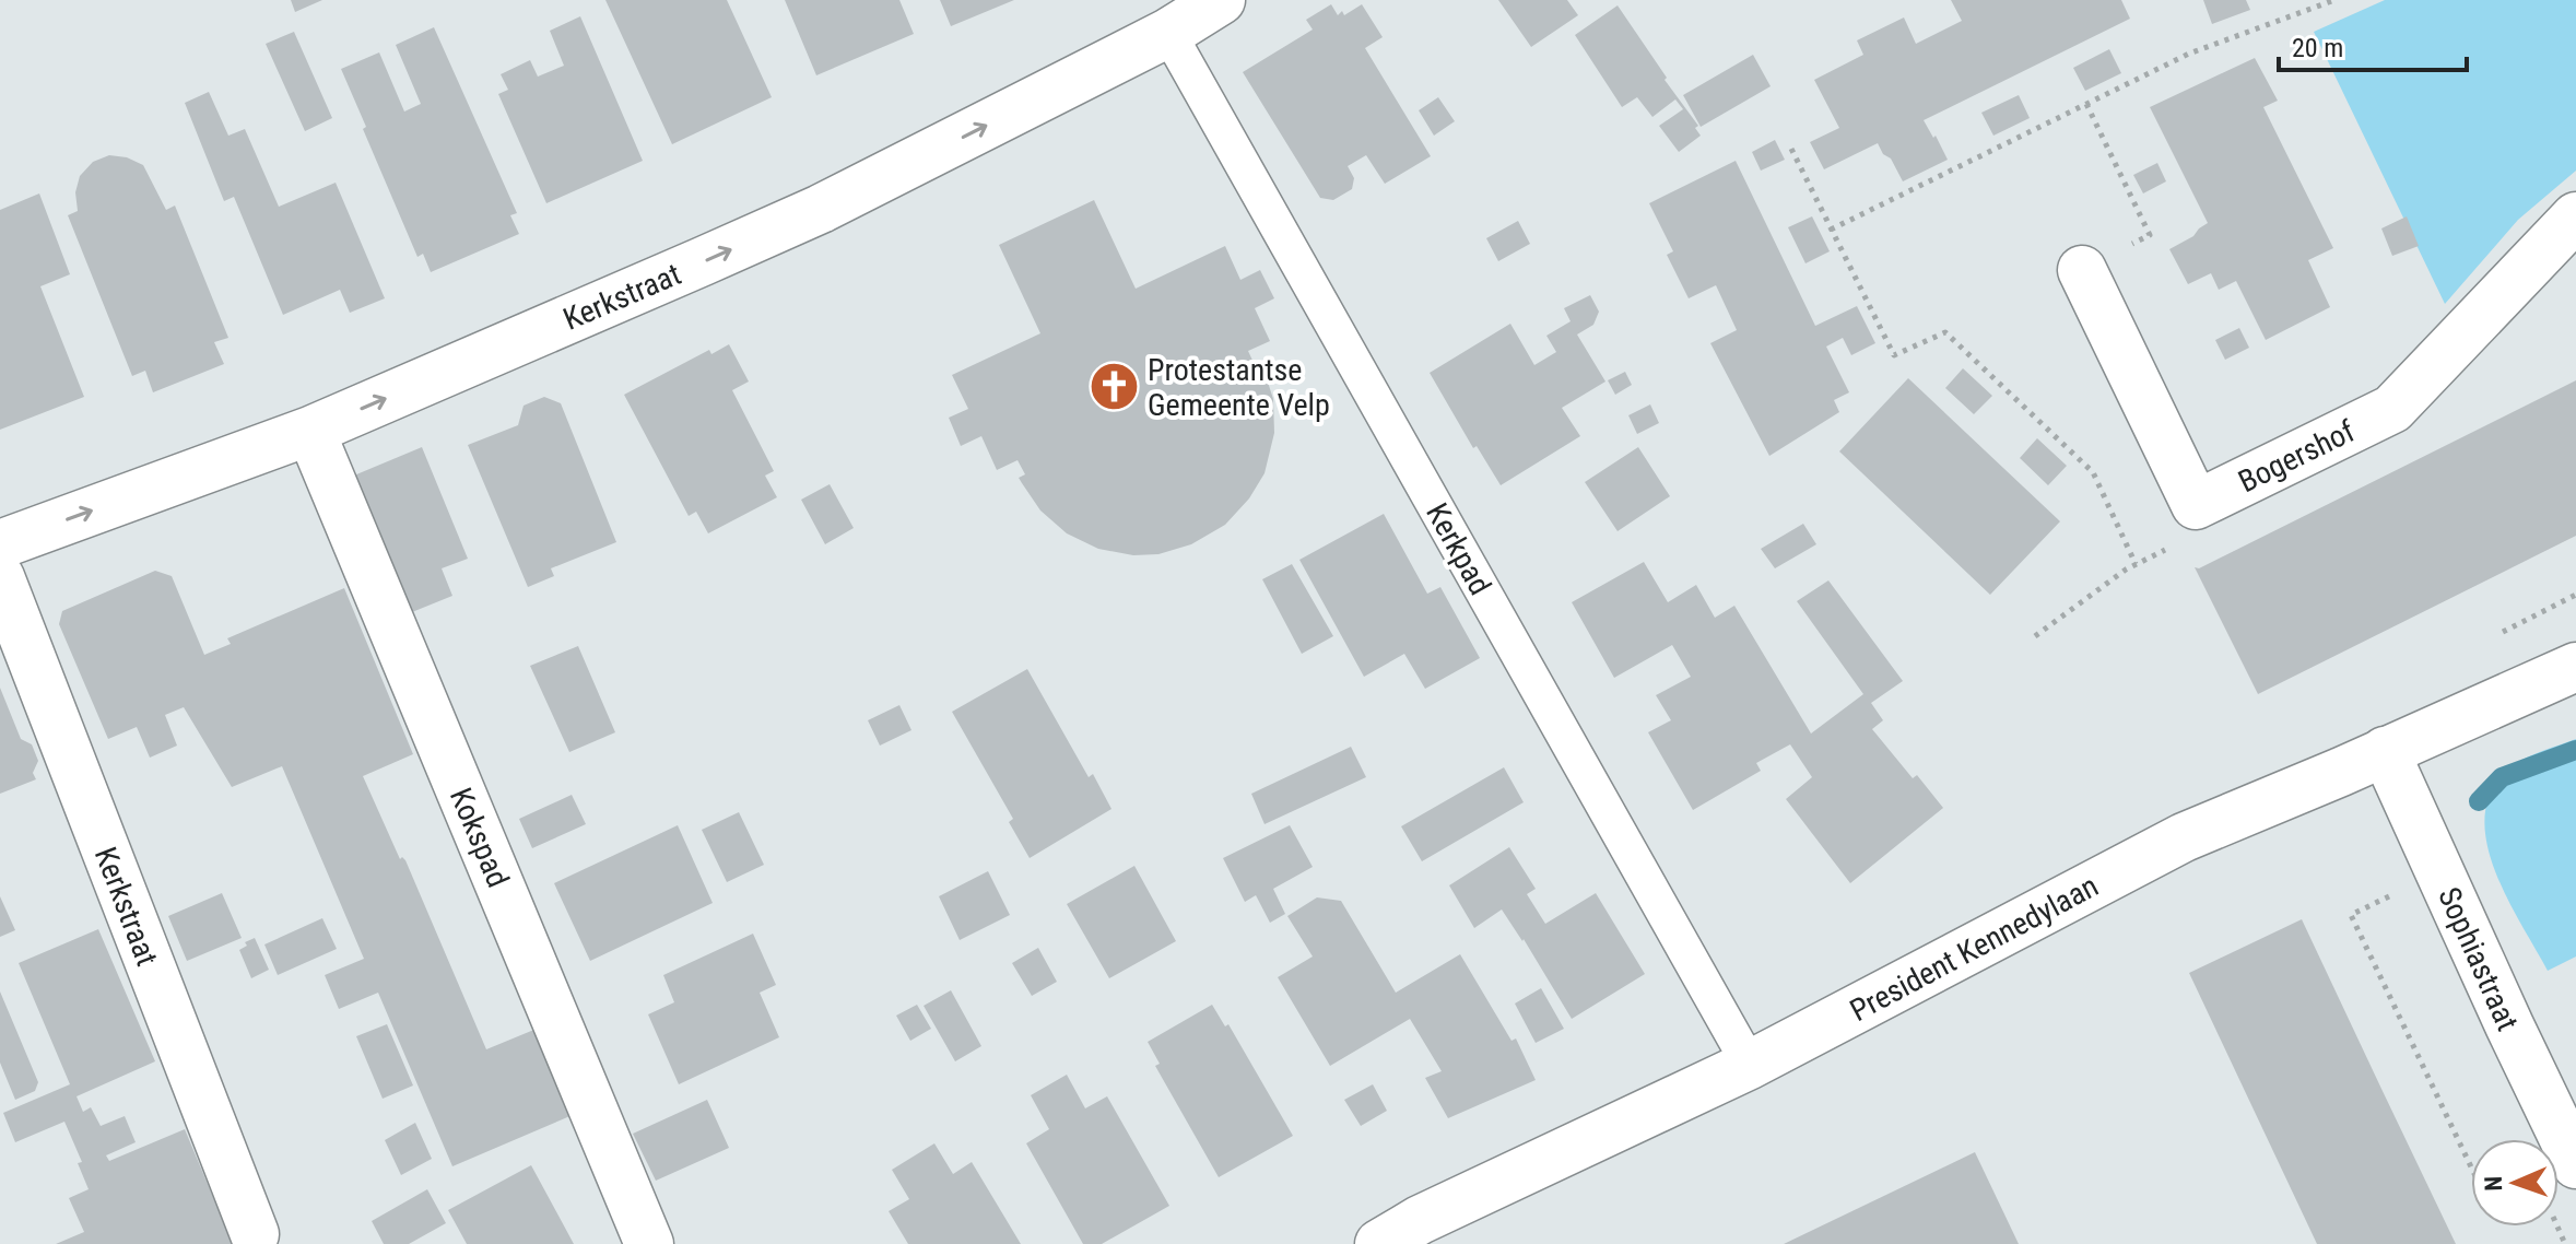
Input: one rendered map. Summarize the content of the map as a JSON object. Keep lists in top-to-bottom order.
{
  "streets": {
    "street": [
      "Kerkstraat",
      "Bogershof",
      "Kokspad",
      "President Kennedylaan",
      "Sophiastraat"
    ],
    "lane": ["Kerkpad"]
  },
  "crossings": [
    ["Kerkstraat", "Kerkpad"],
    ["Kerkstraat", "Kokspad"],
    ["Kerkpad", "President Kennedylaan"],
    ["President Kennedylaan", "Sophiastraat"]
  ],
  "one_way": ["Kerkstraat"],
  "places": {
    "church": ["Protestantse Gemeente Velp"]
  },
  "scale_bar": "20 m",
  "north": "left"
}
